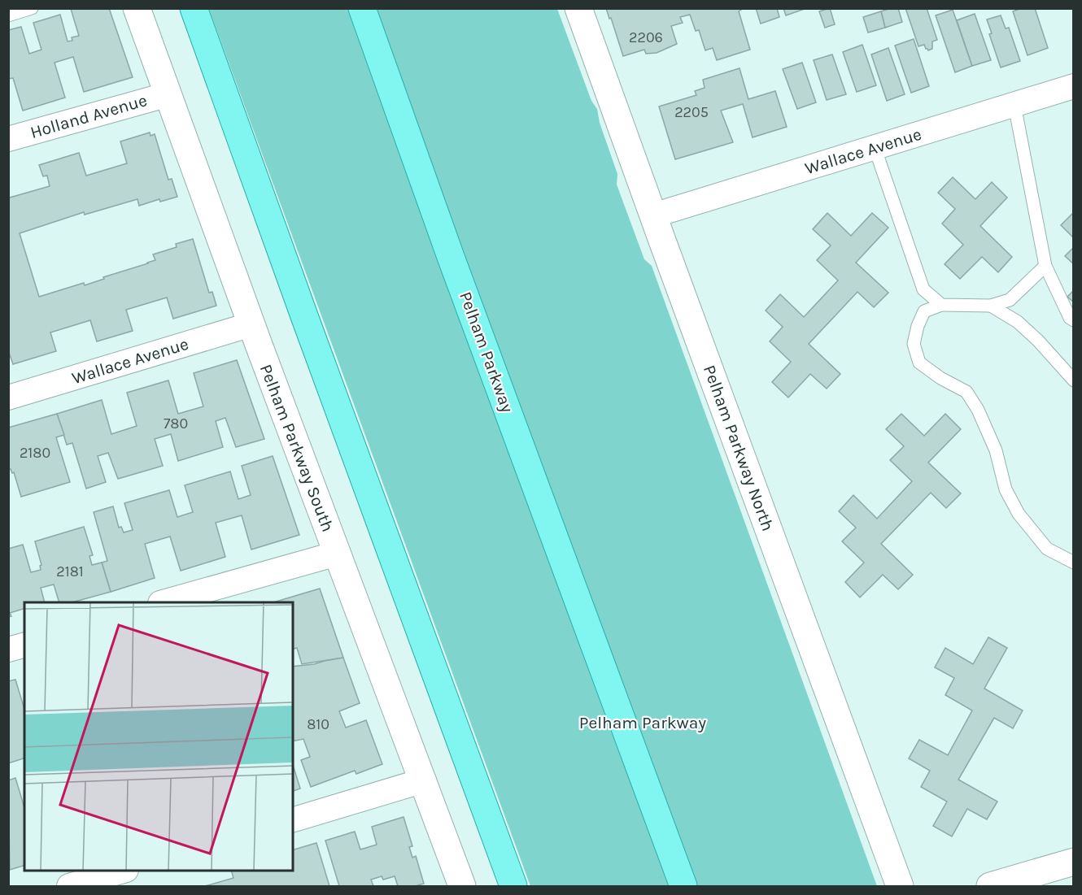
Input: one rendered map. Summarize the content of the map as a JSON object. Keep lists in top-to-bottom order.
{
  "streets": {
    "main road": ["Pelham Parkway"],
    "street": [
      "Holland Avenue",
      "Wallace Avenue",
      "Pelham Parkway South",
      "Pelham Parkway North"
    ]
  },
  "crossings": [
    ["Holland Avenue", "Pelham Parkway South"],
    ["Wallace Avenue", "Pelham Parkway South"],
    ["Wallace Avenue", "Pelham Parkway North"]
  ],
  "parks": ["Pelham Parkway"],
  "house_numbers": [
    "2206",
    "2205",
    "780",
    "2180",
    "2181",
    "810"
  ]
}
